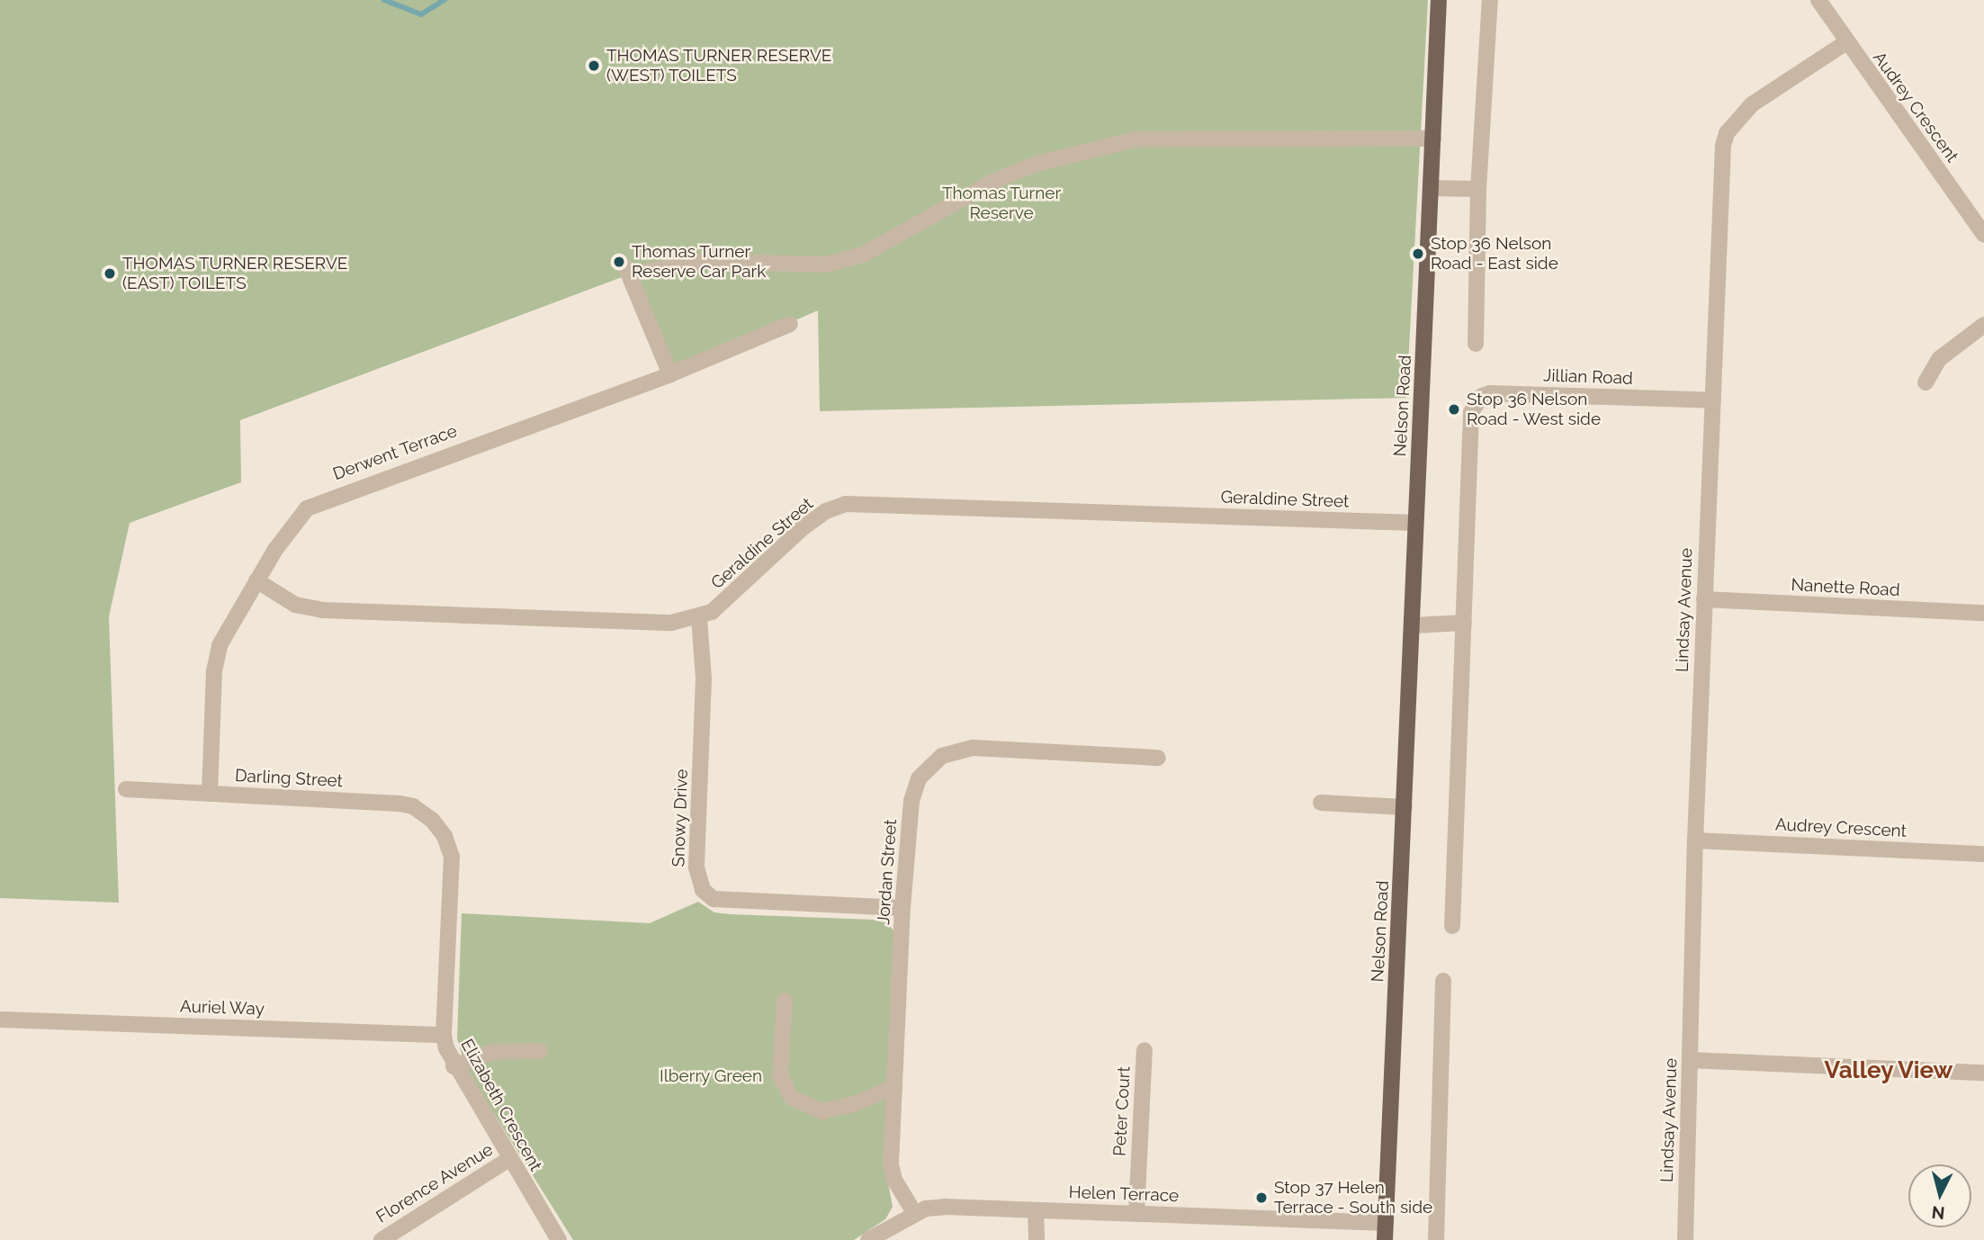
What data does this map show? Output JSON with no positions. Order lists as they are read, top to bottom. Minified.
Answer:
{"streets":{"main road":["Nelson Road"],"street":["Audrey Crescent","Jillian Road","Derwent Terrace","Geraldine Street","Nanette Road","Lindsay Avenue","Darling Street","Snowy Drive","Jordan Street","Auriel Way","Elizabeth Crescent","Peter Court","Florence Avenue","Helen Terrace"]},"crossings":[["Audrey Crescent","Lindsay Avenue"],["Jillian Road","Lindsay Avenue"],["Nelson Road","Geraldine Street"],["Nelson Road","Helen Terrace"],["Derwent Terrace","Geraldine Street"],["Derwent Terrace","Darling Street"],["Geraldine Street","Snowy Drive"],["Nanette Road","Lindsay Avenue"],["Darling Street","Elizabeth Crescent"],["Snowy Drive","Jordan Street"],["Jordan Street","Helen Terrace"],["Auriel Way","Elizabeth Crescent"],["Elizabeth Crescent","Florence Avenue"],["Peter Court","Helen Terrace"]],"districts":["Valley View"],"parks":["Thomas Turner Reserve","Ilberry Green"],"places":["THOMAS TURNER RESERVE (WEST) TOILETS","Stop 36 Nelson Road - East side","Thomas Turner Reserve Car Park","THOMAS TURNER RESERVE (EAST) TOILETS","Stop 36 Nelson Road - West side","Stop 37 Helen Terrace - South side"],"north":"bottom"}
